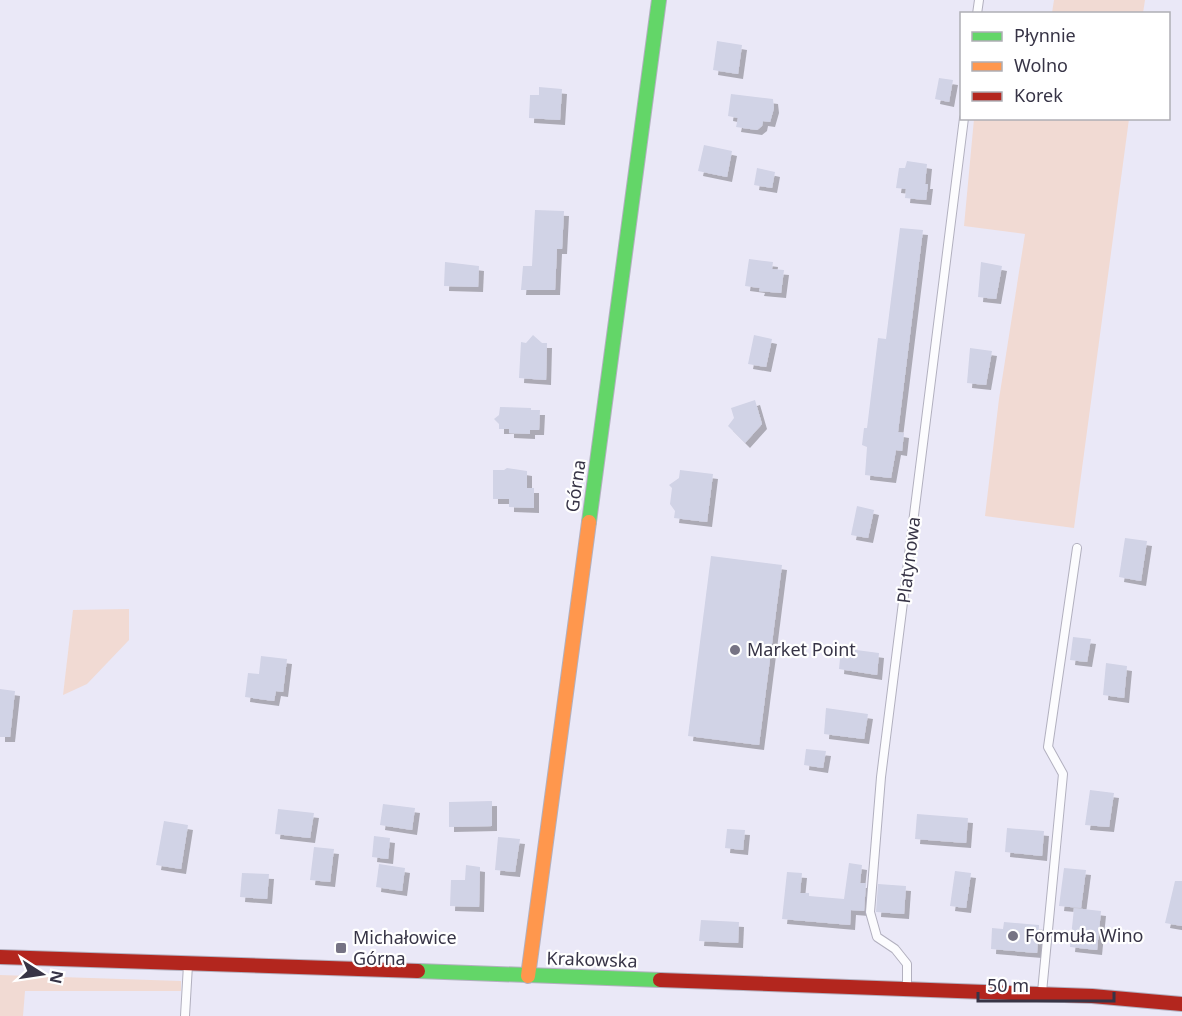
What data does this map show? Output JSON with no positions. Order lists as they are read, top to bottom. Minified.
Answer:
{"streets":{"main road":["Górna","Krakowska"],"lane":["Platynowa"]},"crossings":[["Górna","Krakowska"],["Platynowa","Krakowska"]],"places":{"other":["Market Point","Formuła Wino"],"transit":["Michałowice Górna"]},"legend":["Płynnie","Wolno","Korek"],"scale_bar":"50 m","north":"right"}
